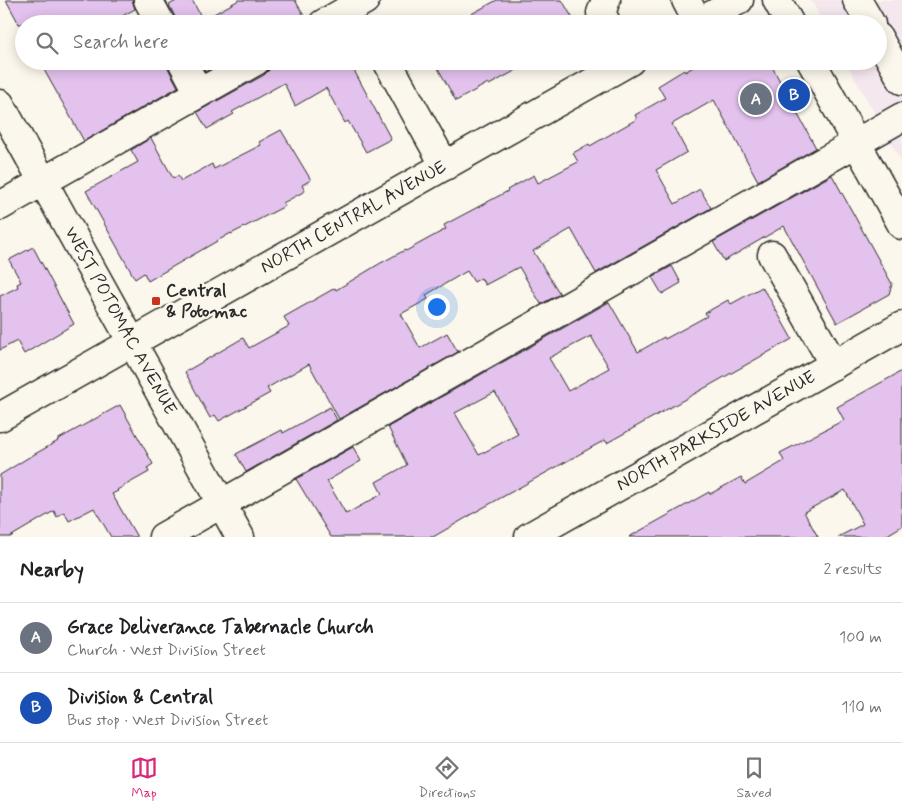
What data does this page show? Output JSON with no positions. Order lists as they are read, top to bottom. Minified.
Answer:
{"streets":{"street":["NORTH CENTRAL AVENUE","WEST POTOMAC AVENUE","NORTH PARKSIDE AVENUE"]},"crossings":[["NORTH CENTRAL AVENUE","WEST POTOMAC AVENUE"]],"places":{"transit":["Central & Potomac"]},"page":{"search":"Search here","pins":["B","A"],"heading":["Nearby","2 results"],"list":[{"mark":"A","name":"Grace Deliverance Tabernacle Church","note":"Church · West Division Street","value":"100 m"},{"mark":"B","name":"Division & Central","note":"Bus stop · West Division Street","value":"110 m"}],"nav":["Map","Directions","Saved"]}}
